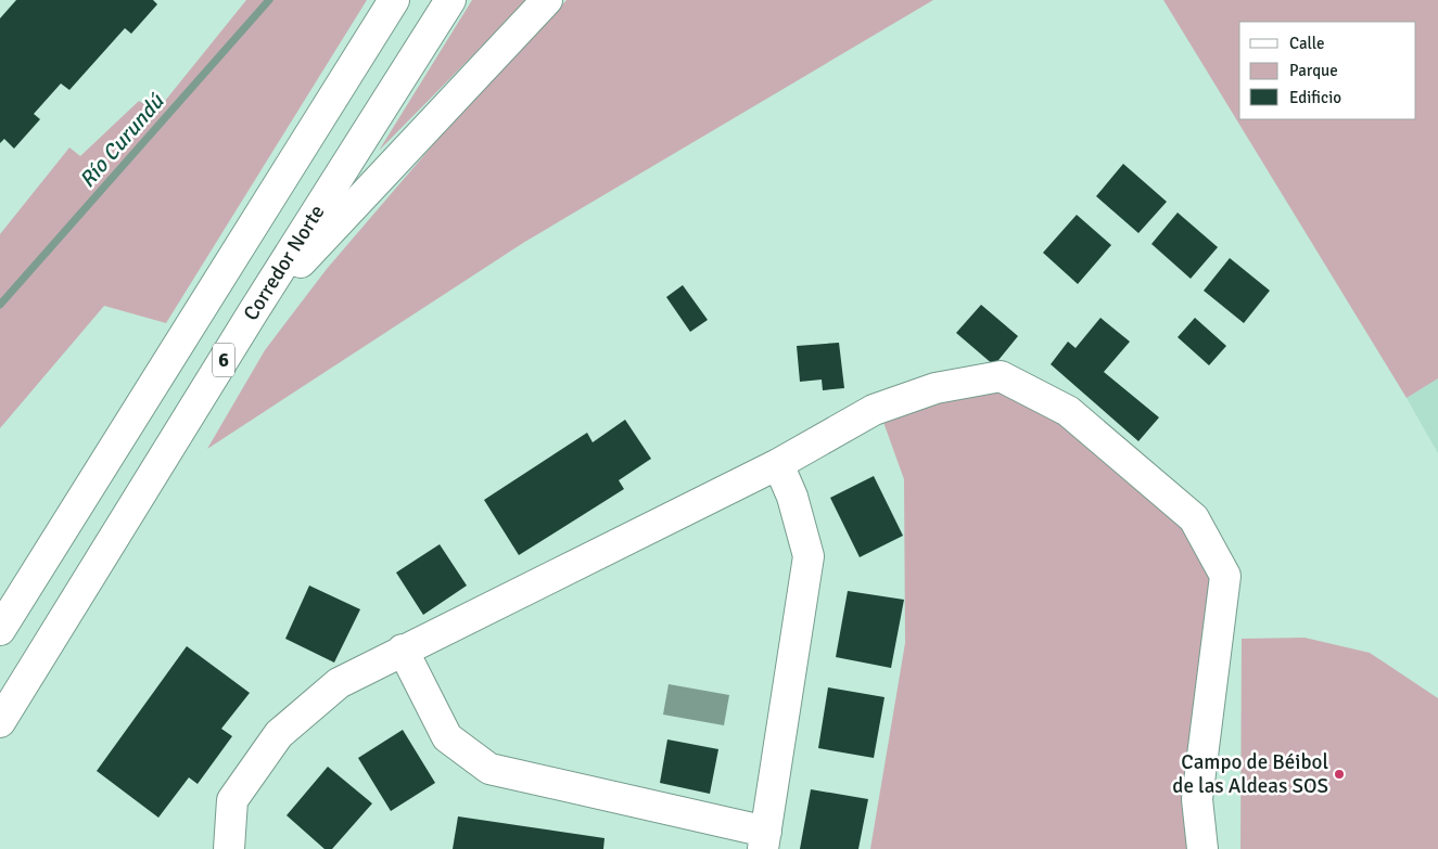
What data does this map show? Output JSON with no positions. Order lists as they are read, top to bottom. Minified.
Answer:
{"streets":{"main road":["Corredor Norte","6"]},"water":["Río Curundú"],"places":["Campo de Béibol de las Aldeas SOS"],"legend":["Calle","Parque","Edificio"]}
